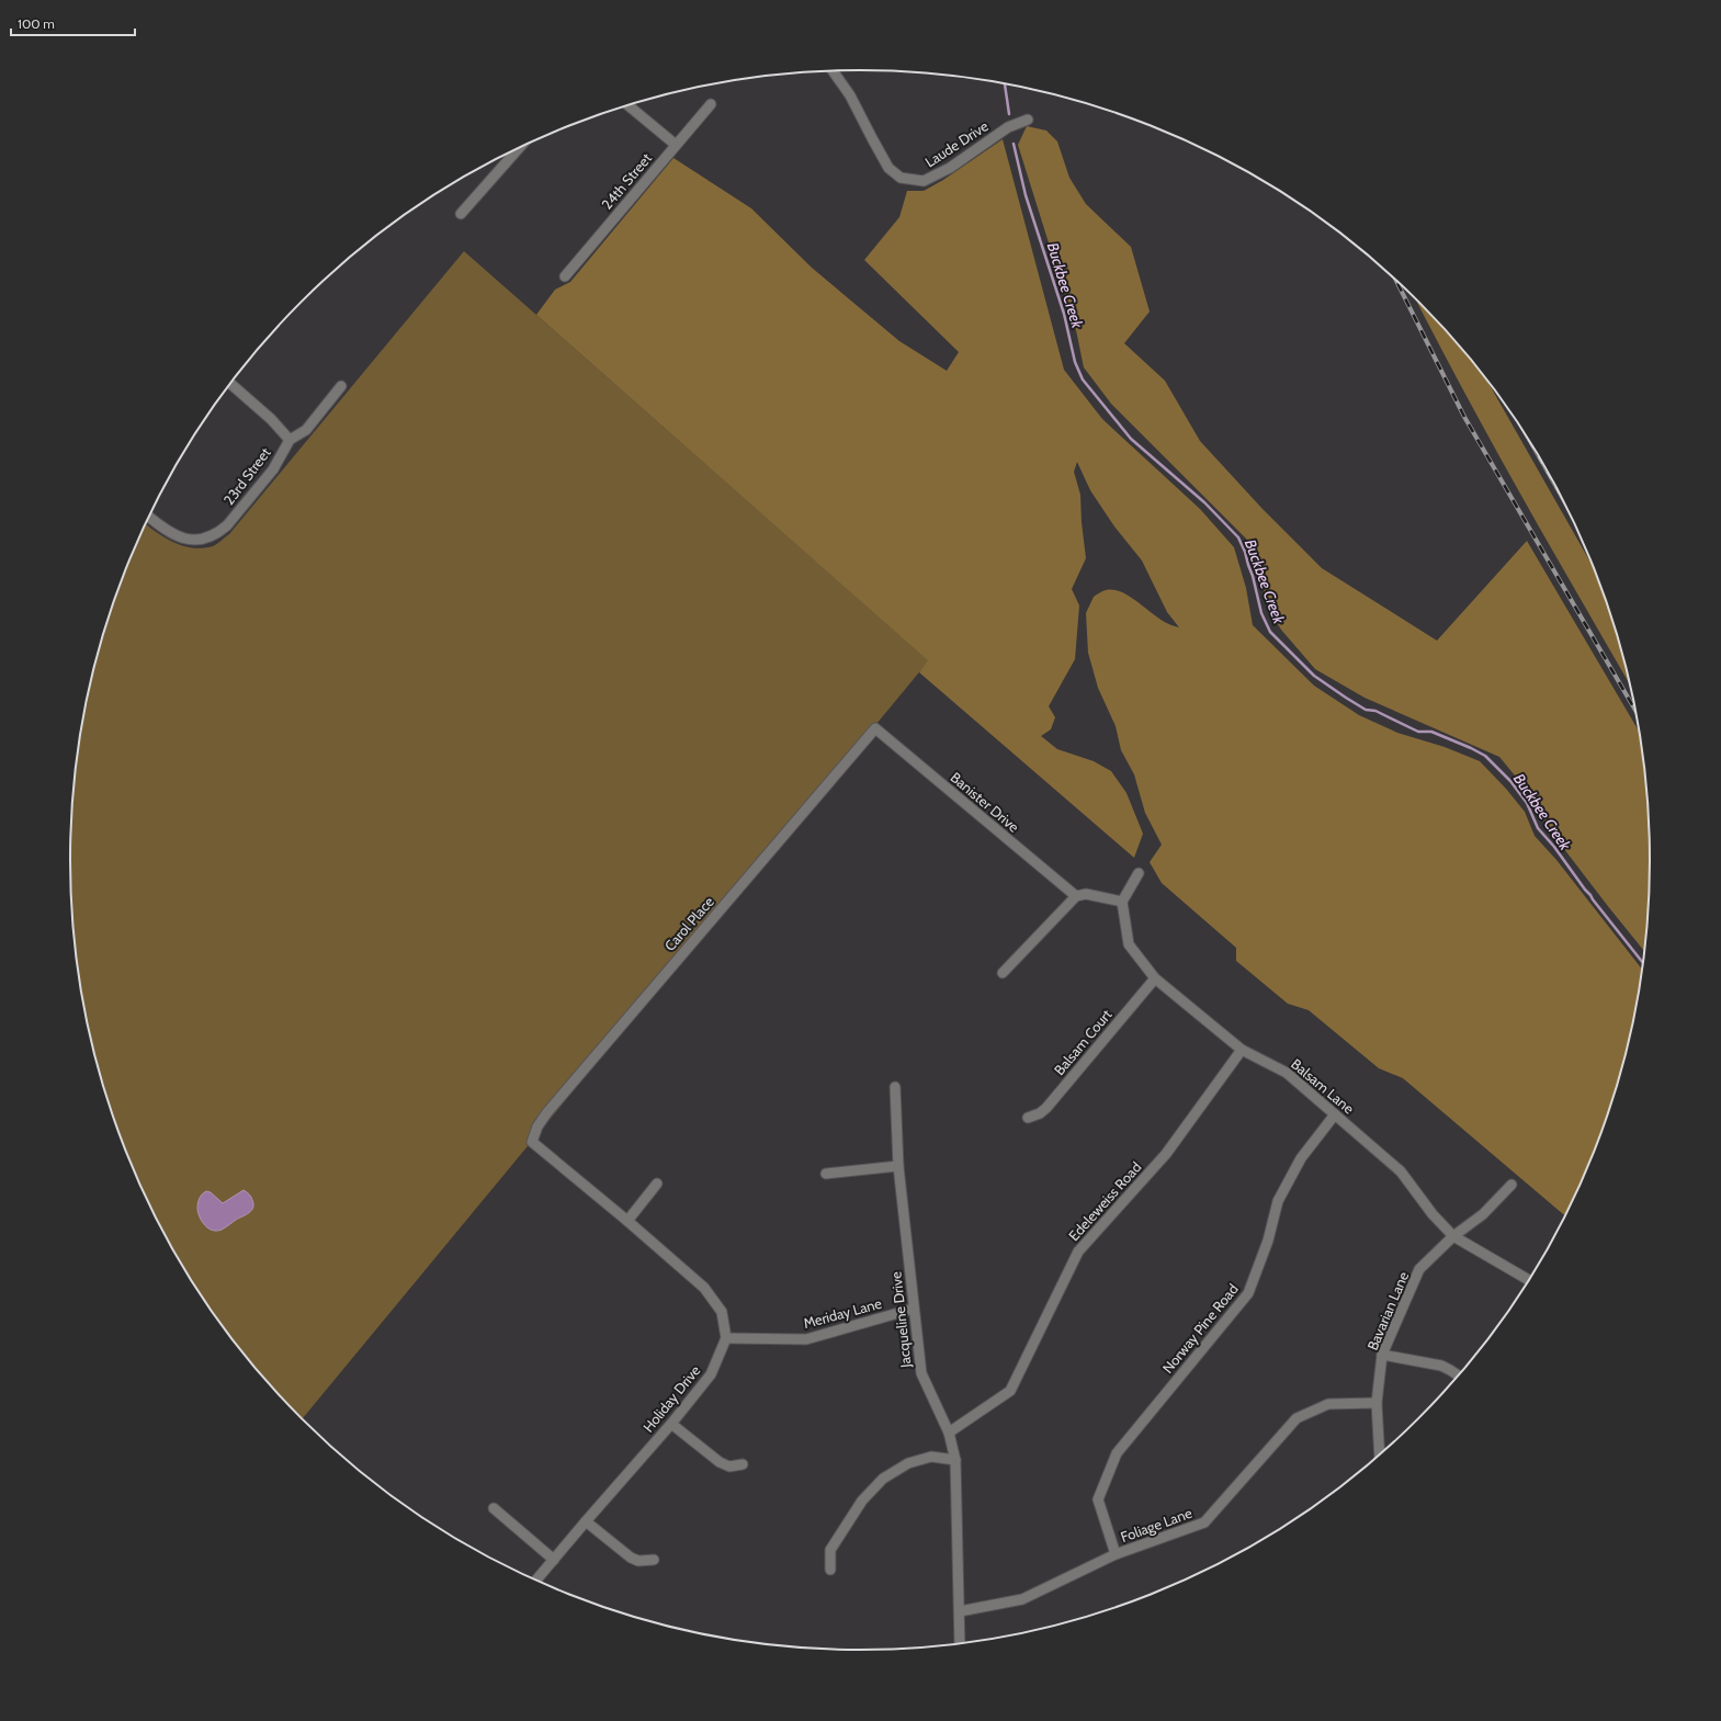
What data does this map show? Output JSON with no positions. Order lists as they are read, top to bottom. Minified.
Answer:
{"streets":{"street":["Laude Drive","24th Street","23rd Street","Banister Drive","Carol Place","Balsam Court","Balsam Lane","Edeleweiss Road","Bavarian Lane","Meriday Lane","Jacqueline Drive","Norway Pine Road","Holiday Drive","Foliage Lane"]},"crossings":[["Banister Drive","Carol Place"],["Balsam Court","Balsam Lane"],["Balsam Lane","Edeleweiss Road"],["Balsam Lane","Bavarian Lane"],["Balsam Lane","Norway Pine Road"],["Edeleweiss Road","Jacqueline Drive"],["Bavarian Lane","Foliage Lane"],["Meriday Lane","Jacqueline Drive"],["Meriday Lane","Holiday Drive"],["Jacqueline Drive","Foliage Lane"],["Norway Pine Road","Foliage Lane"]],"water":["Buckbee Creek"],"scale_bar":"100 m"}
